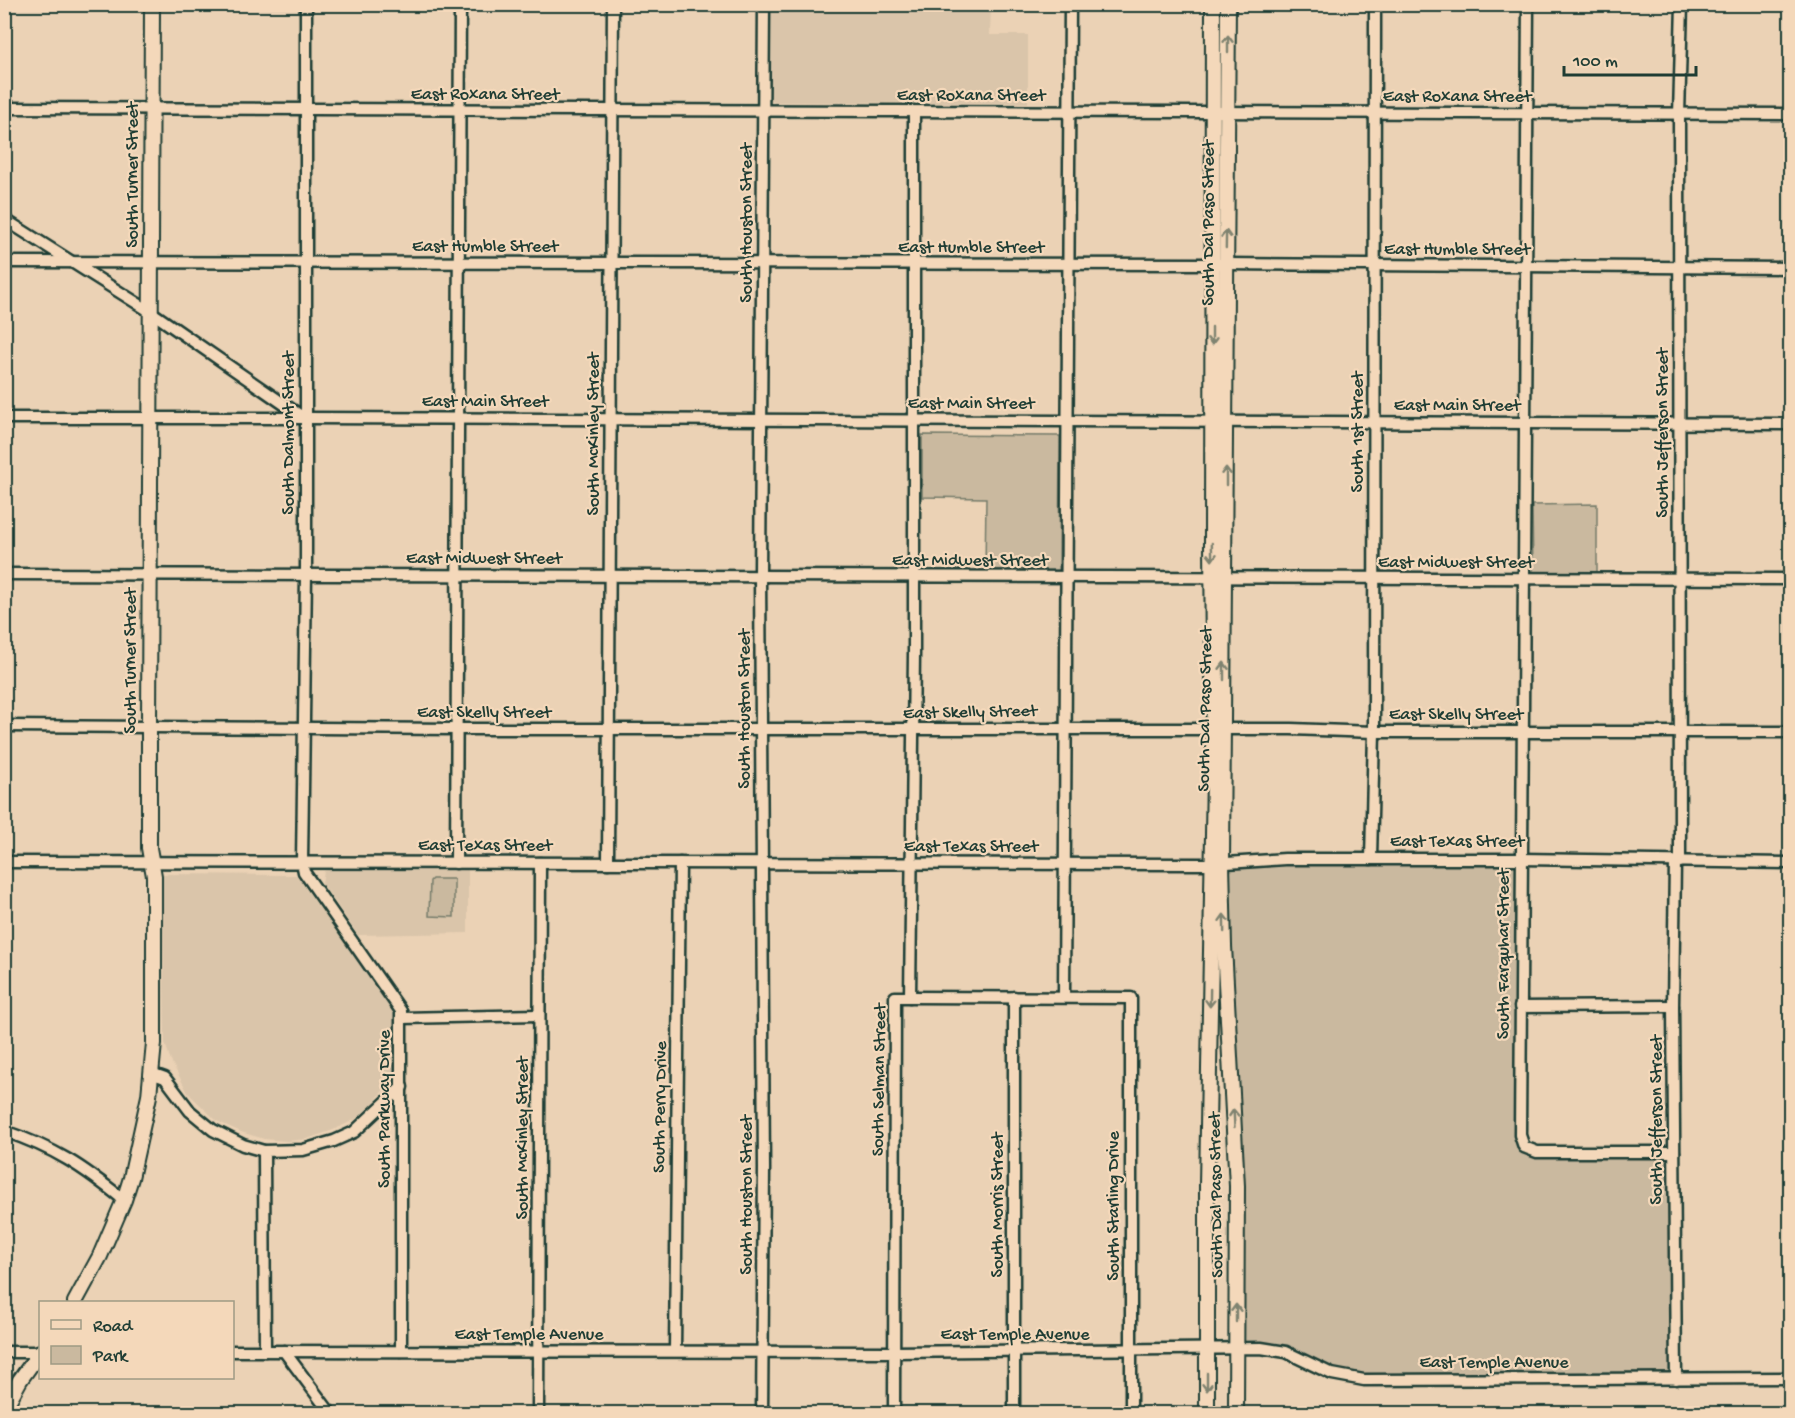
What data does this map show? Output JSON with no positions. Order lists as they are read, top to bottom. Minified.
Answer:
{"streets":{"main road":["South Turner Street","South Dal Paso Street"],"street":["East Roxana Street","South Houston Street","East Humble Street","East Main Street","South 1st Street","South Dalmont Street","South Jefferson Street","South McKinley Street","East Midwest Street","East Skelly Street","East Texas Street","South Farquhar Street","South Selman Street","South Perry Drive","South Parkway Drive","South Morris Street","South Starling Drive","East Temple Avenue"]},"crossings":[["East Roxana Street","South Turner Street"],["East Roxana Street","South Houston Street"],["East Roxana Street","South Dal Paso Street"],["East Roxana Street","South 1st Street"],["East Roxana Street","South Dalmont Street"],["East Roxana Street","South Jefferson Street"],["East Roxana Street","South McKinley Street"],["East Roxana Street","South Farquhar Street"],["East Roxana Street","South Selman Street"],["South Turner Street","East Humble Street"],["South Turner Street","East Main Street"],["South Turner Street","East Midwest Street"],["South Turner Street","East Skelly Street"],["South Turner Street","East Texas Street"],["South Houston Street","East Humble Street"],["South Houston Street","East Main Street"],["South Houston Street","East Midwest Street"],["South Houston Street","East Skelly Street"],["South Houston Street","East Texas Street"],["South Houston Street","East Temple Avenue"],["South Dal Paso Street","East Humble Street"],["South Dal Paso Street","East Main Street"],["South Dal Paso Street","East Midwest Street"],["South Dal Paso Street","East Skelly Street"],["South Dal Paso Street","East Texas Street"],["South Dal Paso Street","East Temple Avenue"],["East Humble Street","South 1st Street"],["East Humble Street","South Dalmont Street"],["East Humble Street","South Jefferson Street"],["East Humble Street","South McKinley Street"],["East Humble Street","South Farquhar Street"],["East Humble Street","South Selman Street"],["East Main Street","South 1st Street"],["East Main Street","South Dalmont Street"],["East Main Street","South Jefferson Street"],["East Main Street","South McKinley Street"],["East Main Street","South Farquhar Street"],["East Main Street","South Selman Street"],["South 1st Street","East Midwest Street"],["South 1st Street","East Skelly Street"],["South 1st Street","East Texas Street"],["South Dalmont Street","East Midwest Street"],["South Dalmont Street","East Skelly Street"],["South Dalmont Street","East Texas Street"],["South Dalmont Street","South Parkway Drive"],["South Jefferson Street","East Midwest Street"],["South Jefferson Street","East Skelly Street"],["South Jefferson Street","East Texas Street"],["South Jefferson Street","South Farquhar Street"],["South Jefferson Street","East Temple Avenue"],["South McKinley Street","East Midwest Street"],["South McKinley Street","East Skelly Street"],["South McKinley Street","East Texas Street"],["South McKinley Street","East Temple Avenue"],["East Midwest Street","South Farquhar Street"],["East Midwest Street","South Selman Street"],["East Skelly Street","South Farquhar Street"],["East Skelly Street","South Selman Street"],["East Texas Street","South Farquhar Street"],["East Texas Street","South Selman Street"],["East Texas Street","South Perry Drive"],["East Texas Street","South Parkway Drive"],["South Selman Street","East Temple Avenue"],["South Perry Drive","East Temple Avenue"],["South Parkway Drive","East Temple Avenue"],["South Morris Street","East Temple Avenue"],["South Starling Drive","East Temple Avenue"]],"legend":["Road","Park"],"scale_bar":"100 m"}
